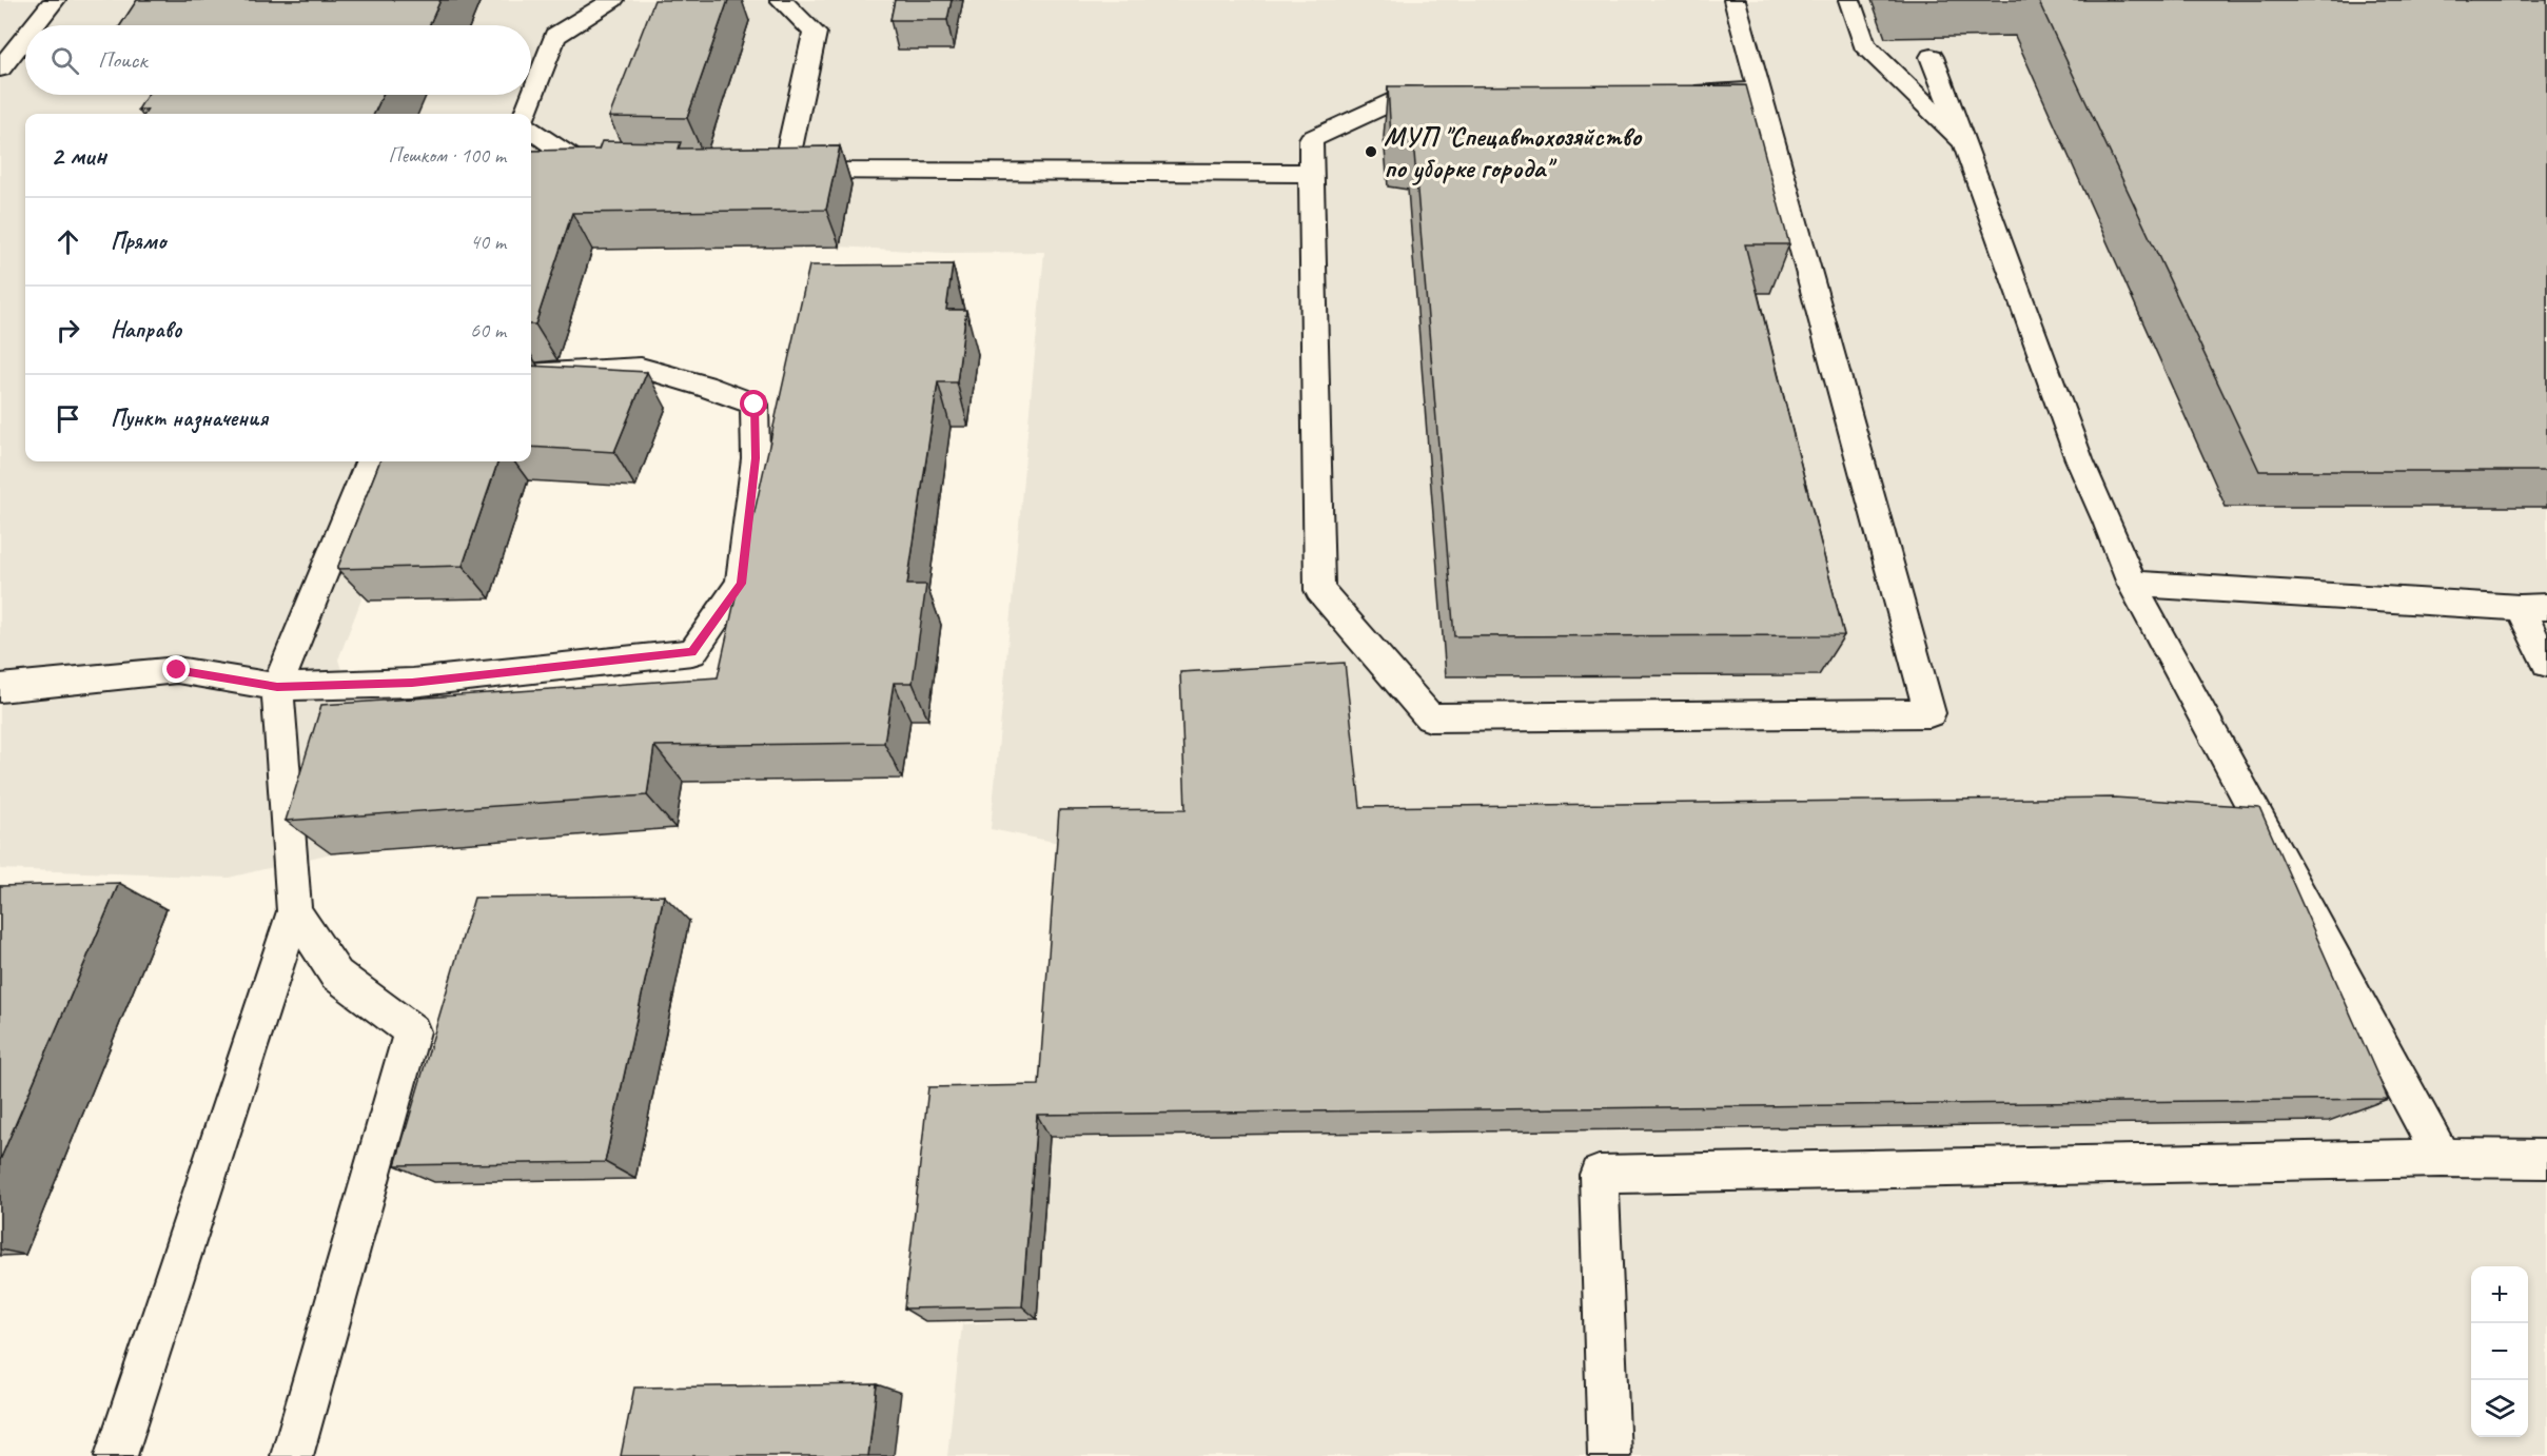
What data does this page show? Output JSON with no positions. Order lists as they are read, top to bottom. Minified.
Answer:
{"places":["МУП \"Спецавтохозяйство по уборке города\""],"page":{"search":"Поиск","heading":["2 мин","Пешком · 100 m"],"list":[["Прямо","40 m"],["Направо","60 m"],"Пункт назначения"],"map_buttons":["+","−"]}}
